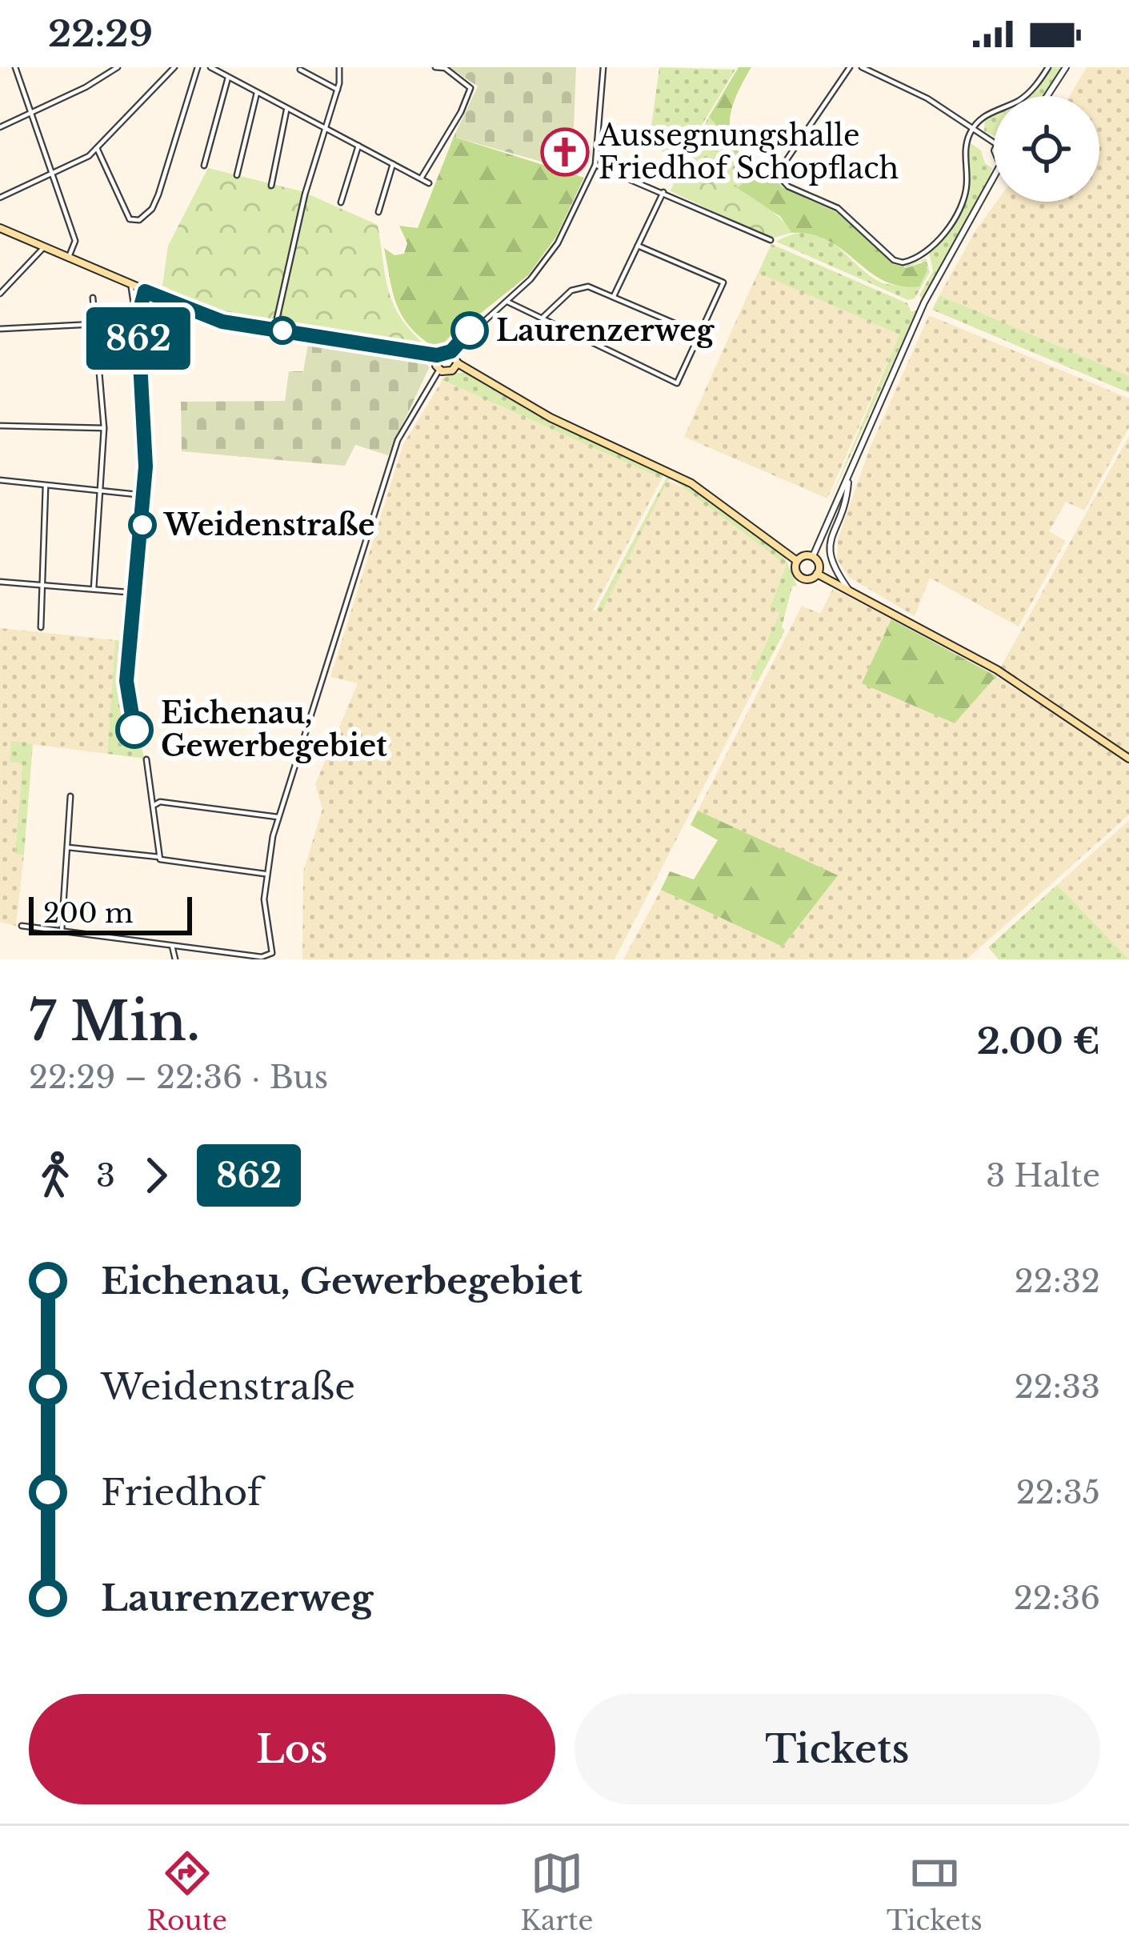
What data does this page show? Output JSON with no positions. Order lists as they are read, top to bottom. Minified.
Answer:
{"places":{"church":["Aussegnungshalle Friedhof Schopflach"],"other":["Laurenzerweg","Weidenstraße","Eichenau, Gewerbegebiet"]},"lines":["bus line 862"],"scale_bar":"200 m","page":{"status":"22:29","on_map":"862","scale":"200 m","heading":["7 Min.","22:29 – 22:36 · Bus","2.00 €"],"legs":["3","862","3 Halte"],"list":[{"name":"Eichenau, Gewerbegebiet","value":"22:32"},{"name":"Weidenstraße","value":"22:33"},{"name":"Friedhof","value":"22:35"},{"name":"Laurenzerweg","value":"22:36"}],"buttons":["Los","Tickets"],"tabs":["Route","Karte","Tickets"]}}
